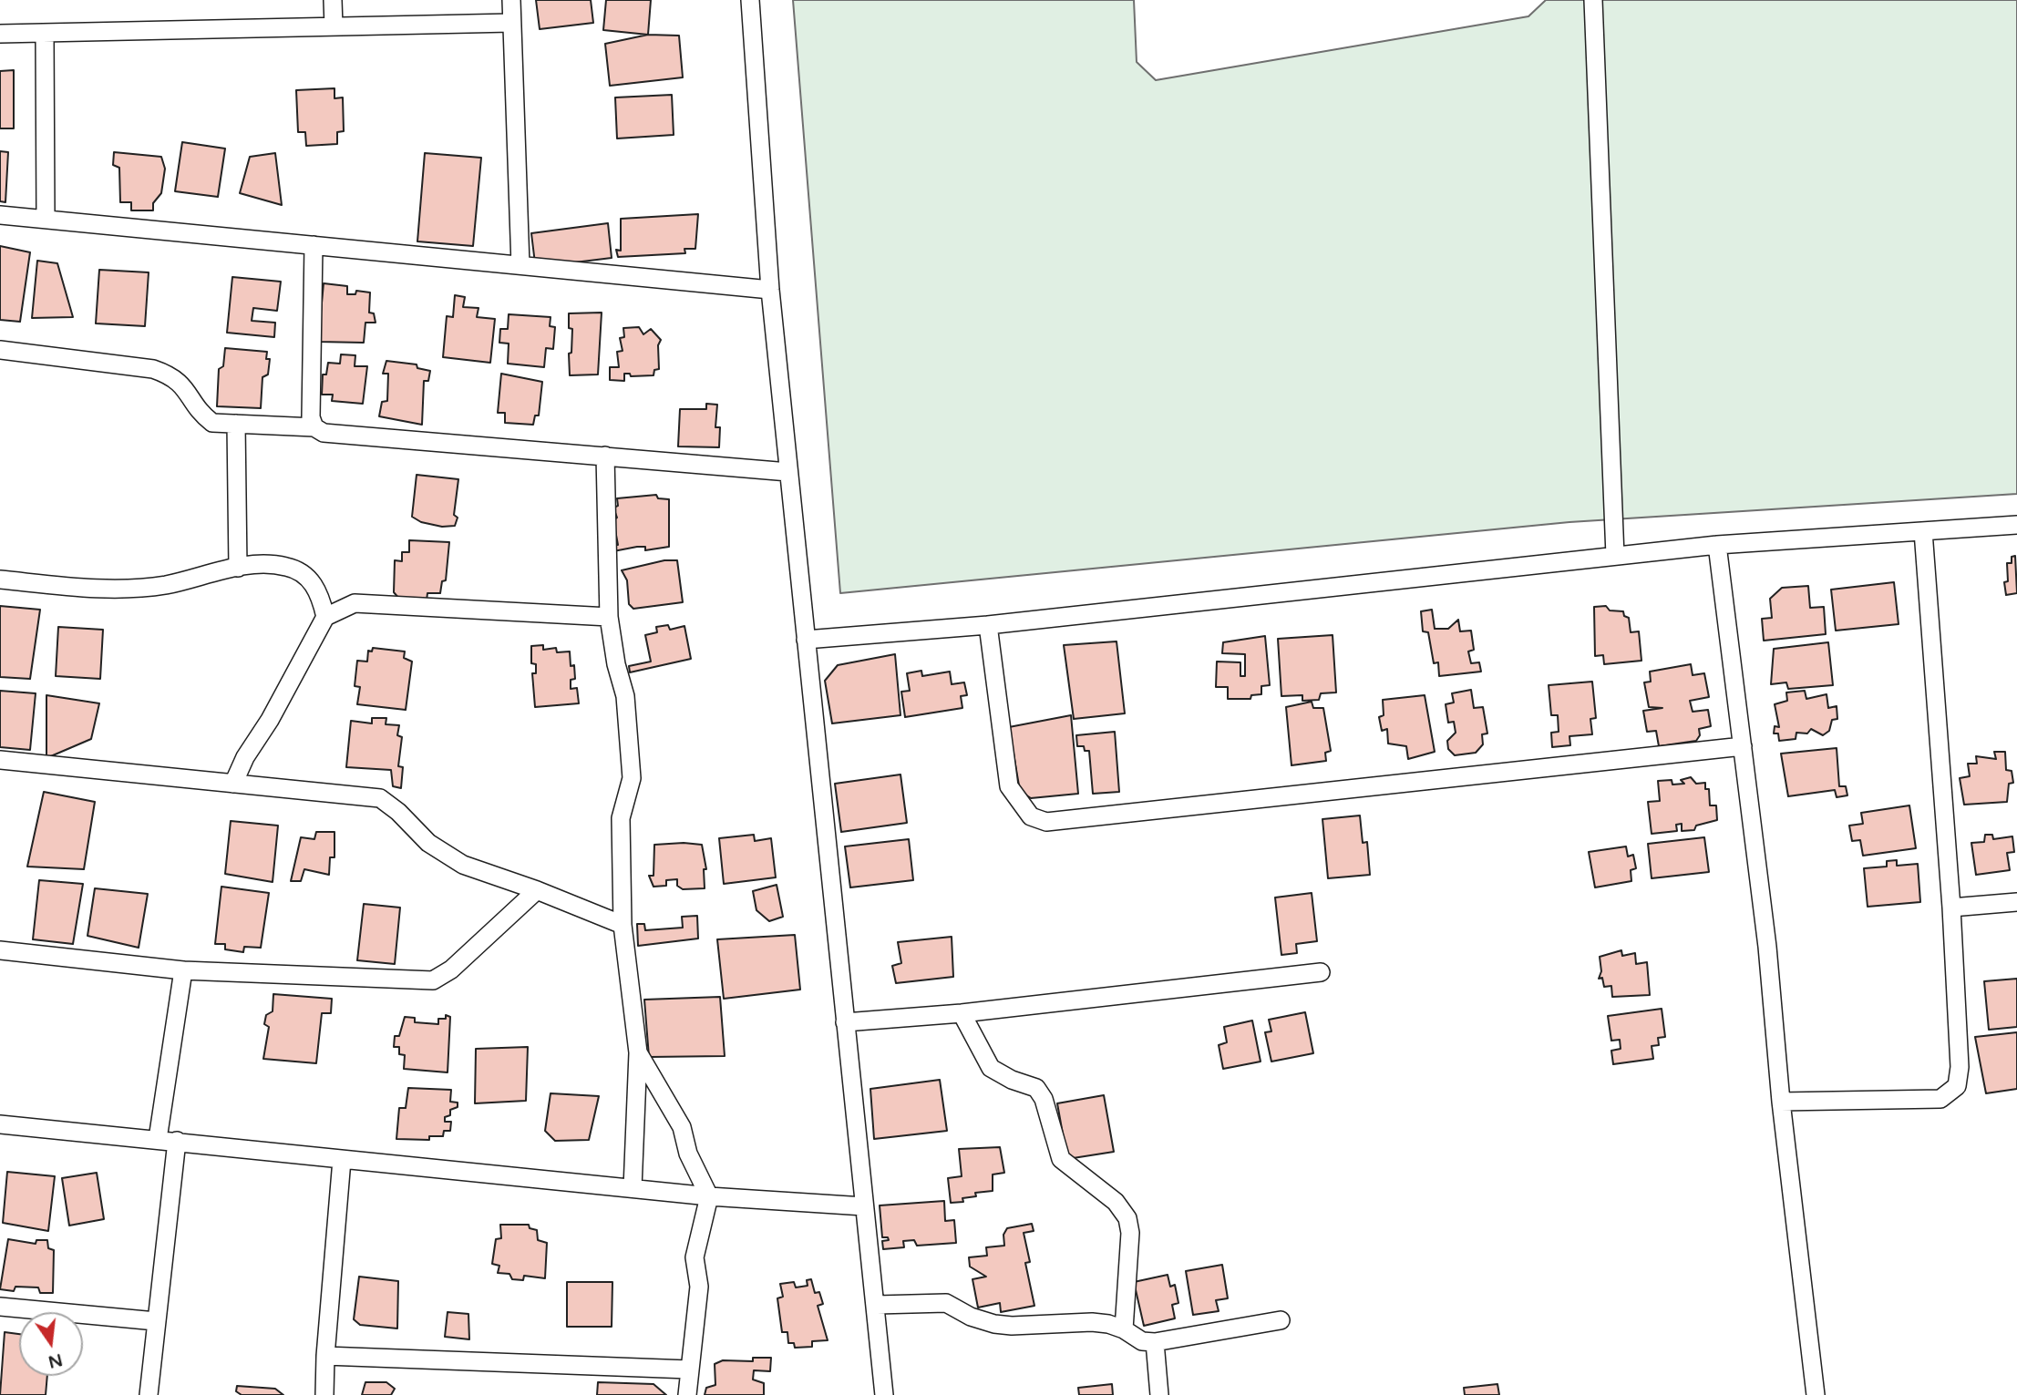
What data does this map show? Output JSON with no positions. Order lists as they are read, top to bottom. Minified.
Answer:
{"north":"bottom"}
